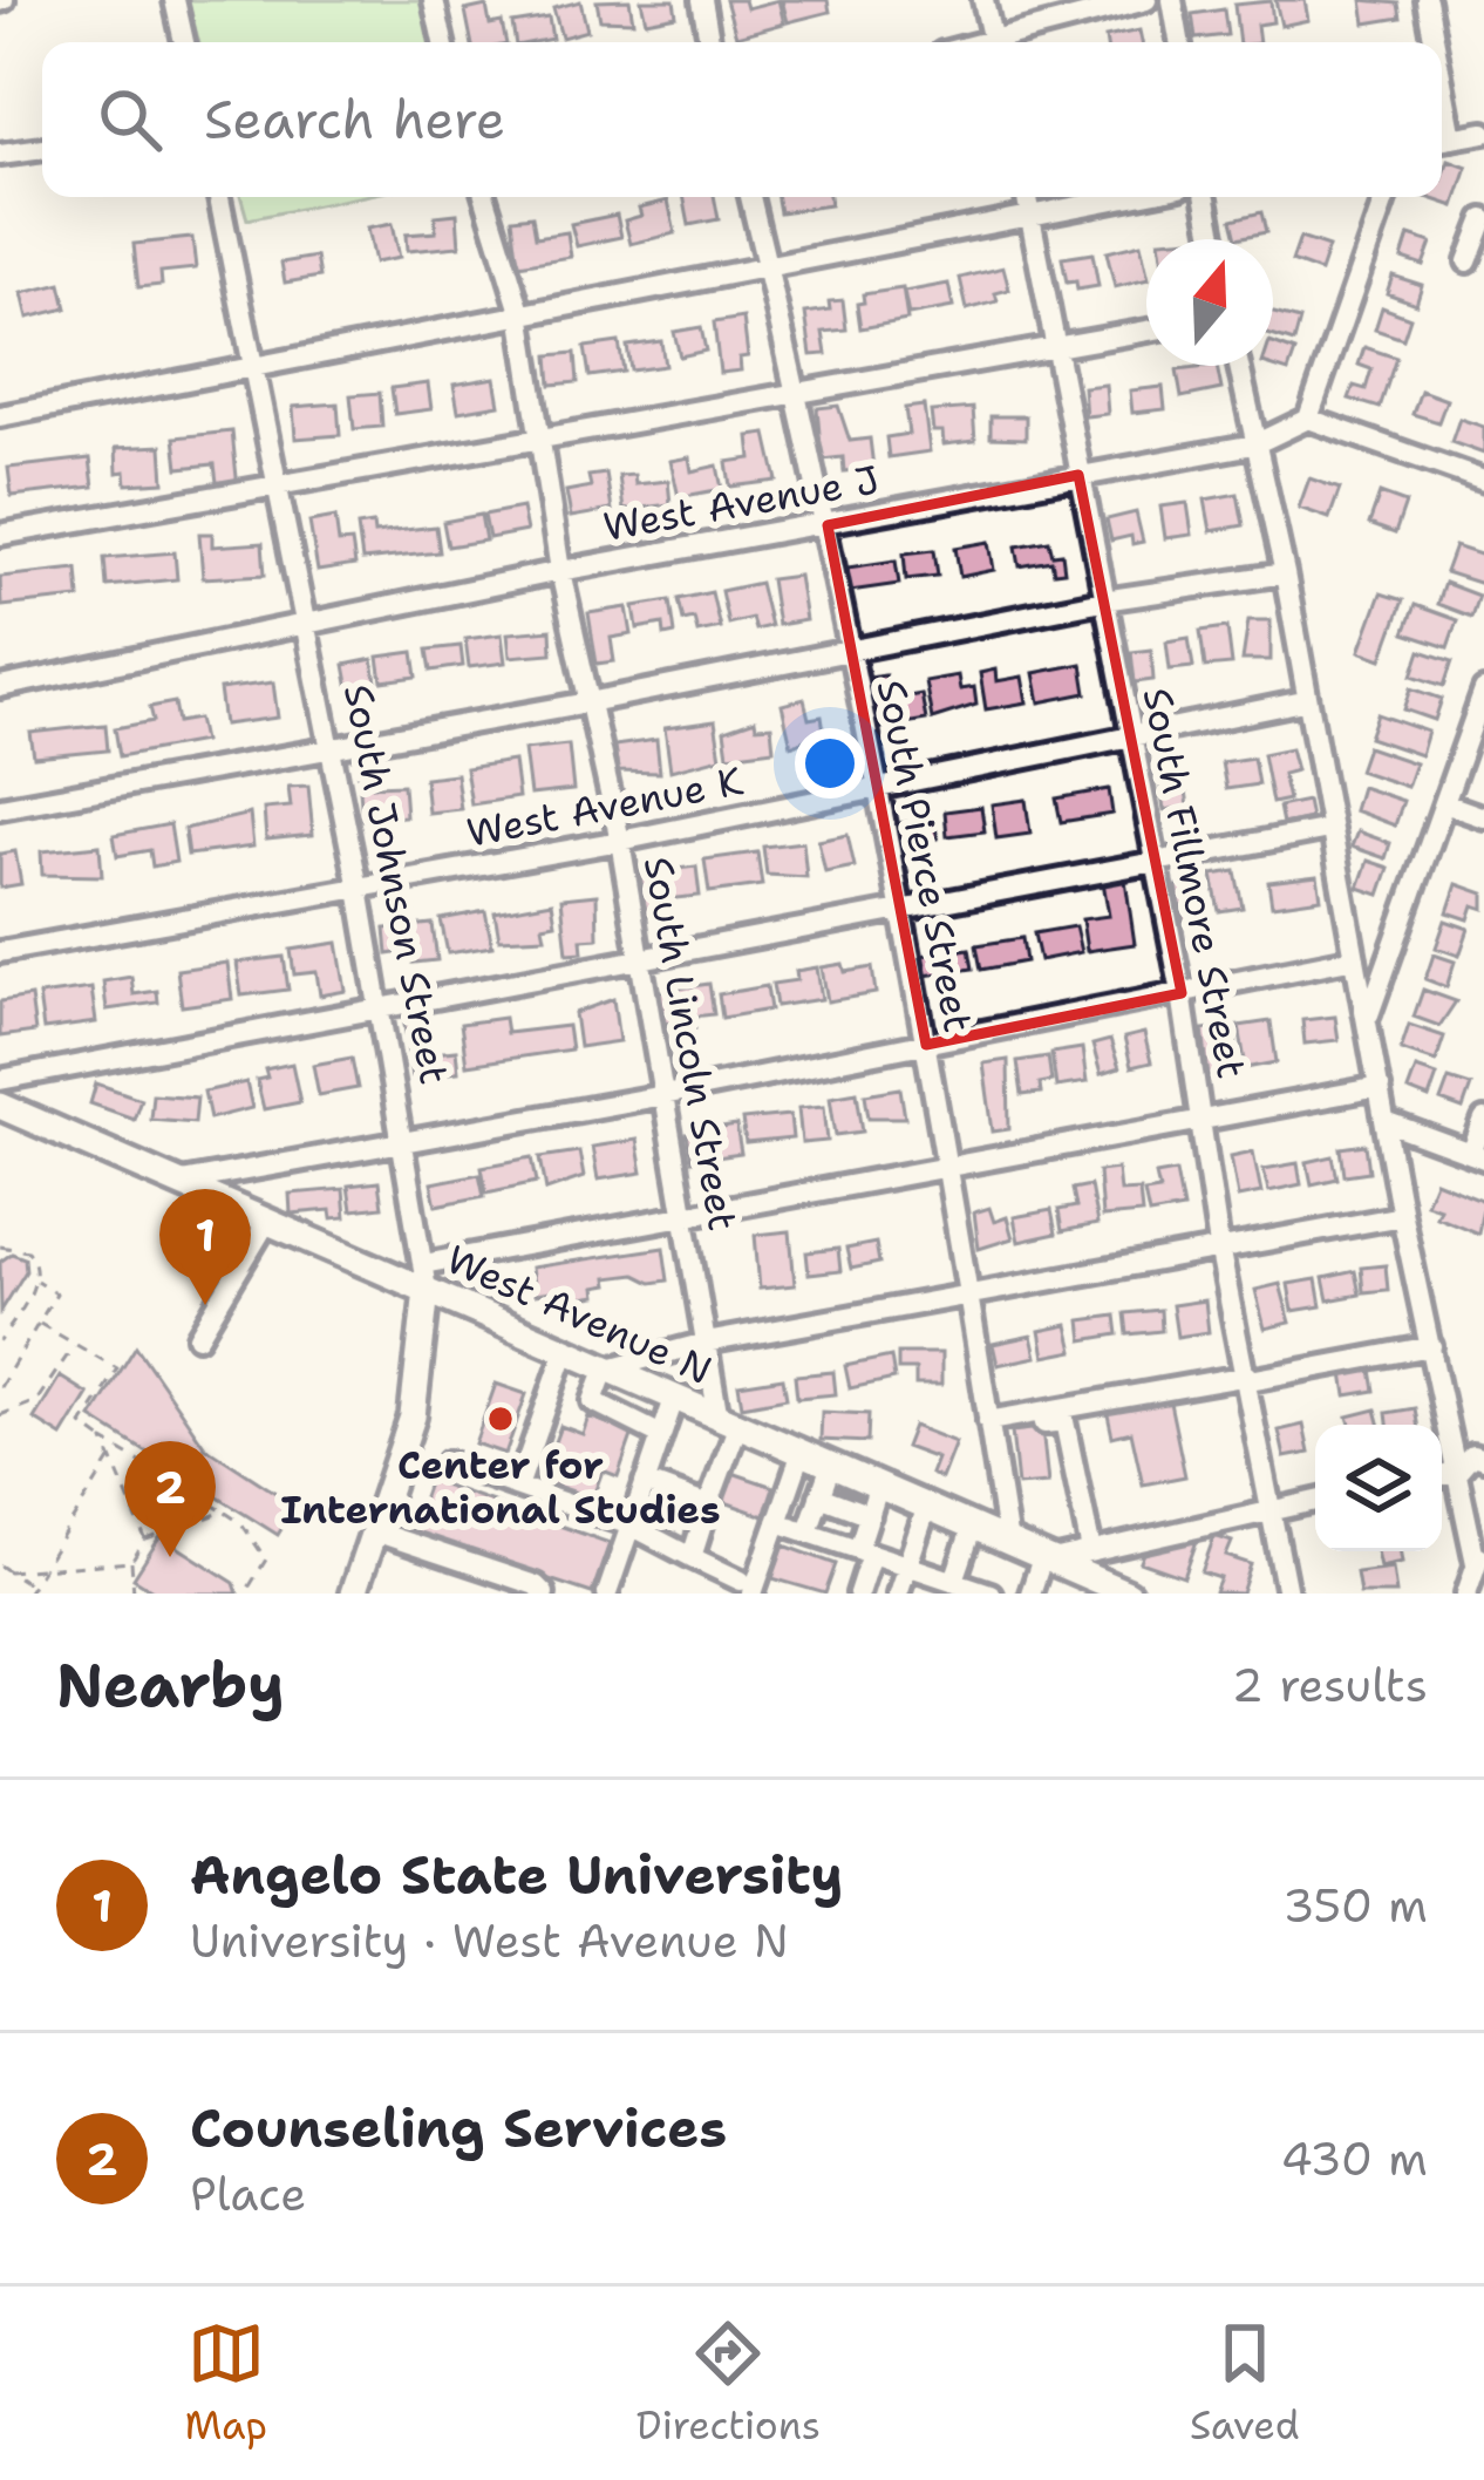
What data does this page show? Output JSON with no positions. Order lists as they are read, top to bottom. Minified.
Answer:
{"streets":{"main road":["South Johnson Street","West Avenue N"],"street":["West Avenue J","West Avenue K","South Pierce Street","South Fillmore Street","South Lincoln Street"]},"crossings":[["West Avenue J","South Pierce Street"],["West Avenue J","South Fillmore Street"],["West Avenue J","South Johnson Street"],["West Avenue J","South Lincoln Street"],["West Avenue K","South Pierce Street"],["West Avenue K","South Fillmore Street"],["West Avenue K","South Johnson Street"],["West Avenue K","South Lincoln Street"],["South Pierce Street","West Avenue N"],["South Johnson Street","West Avenue N"],["South Lincoln Street","West Avenue N"]],"places":["Center for International Studies"],"north":"top","page":{"search":"Search here","pins":["1","2"],"heading":["Nearby","2 results"],"list":[{"mark":"1","name":"Angelo State University","note":"University · West Avenue N","value":"350 m"},{"mark":"2","name":"Counseling Services","note":"Place","value":"430 m"}],"nav":["Map","Directions","Saved"]}}
